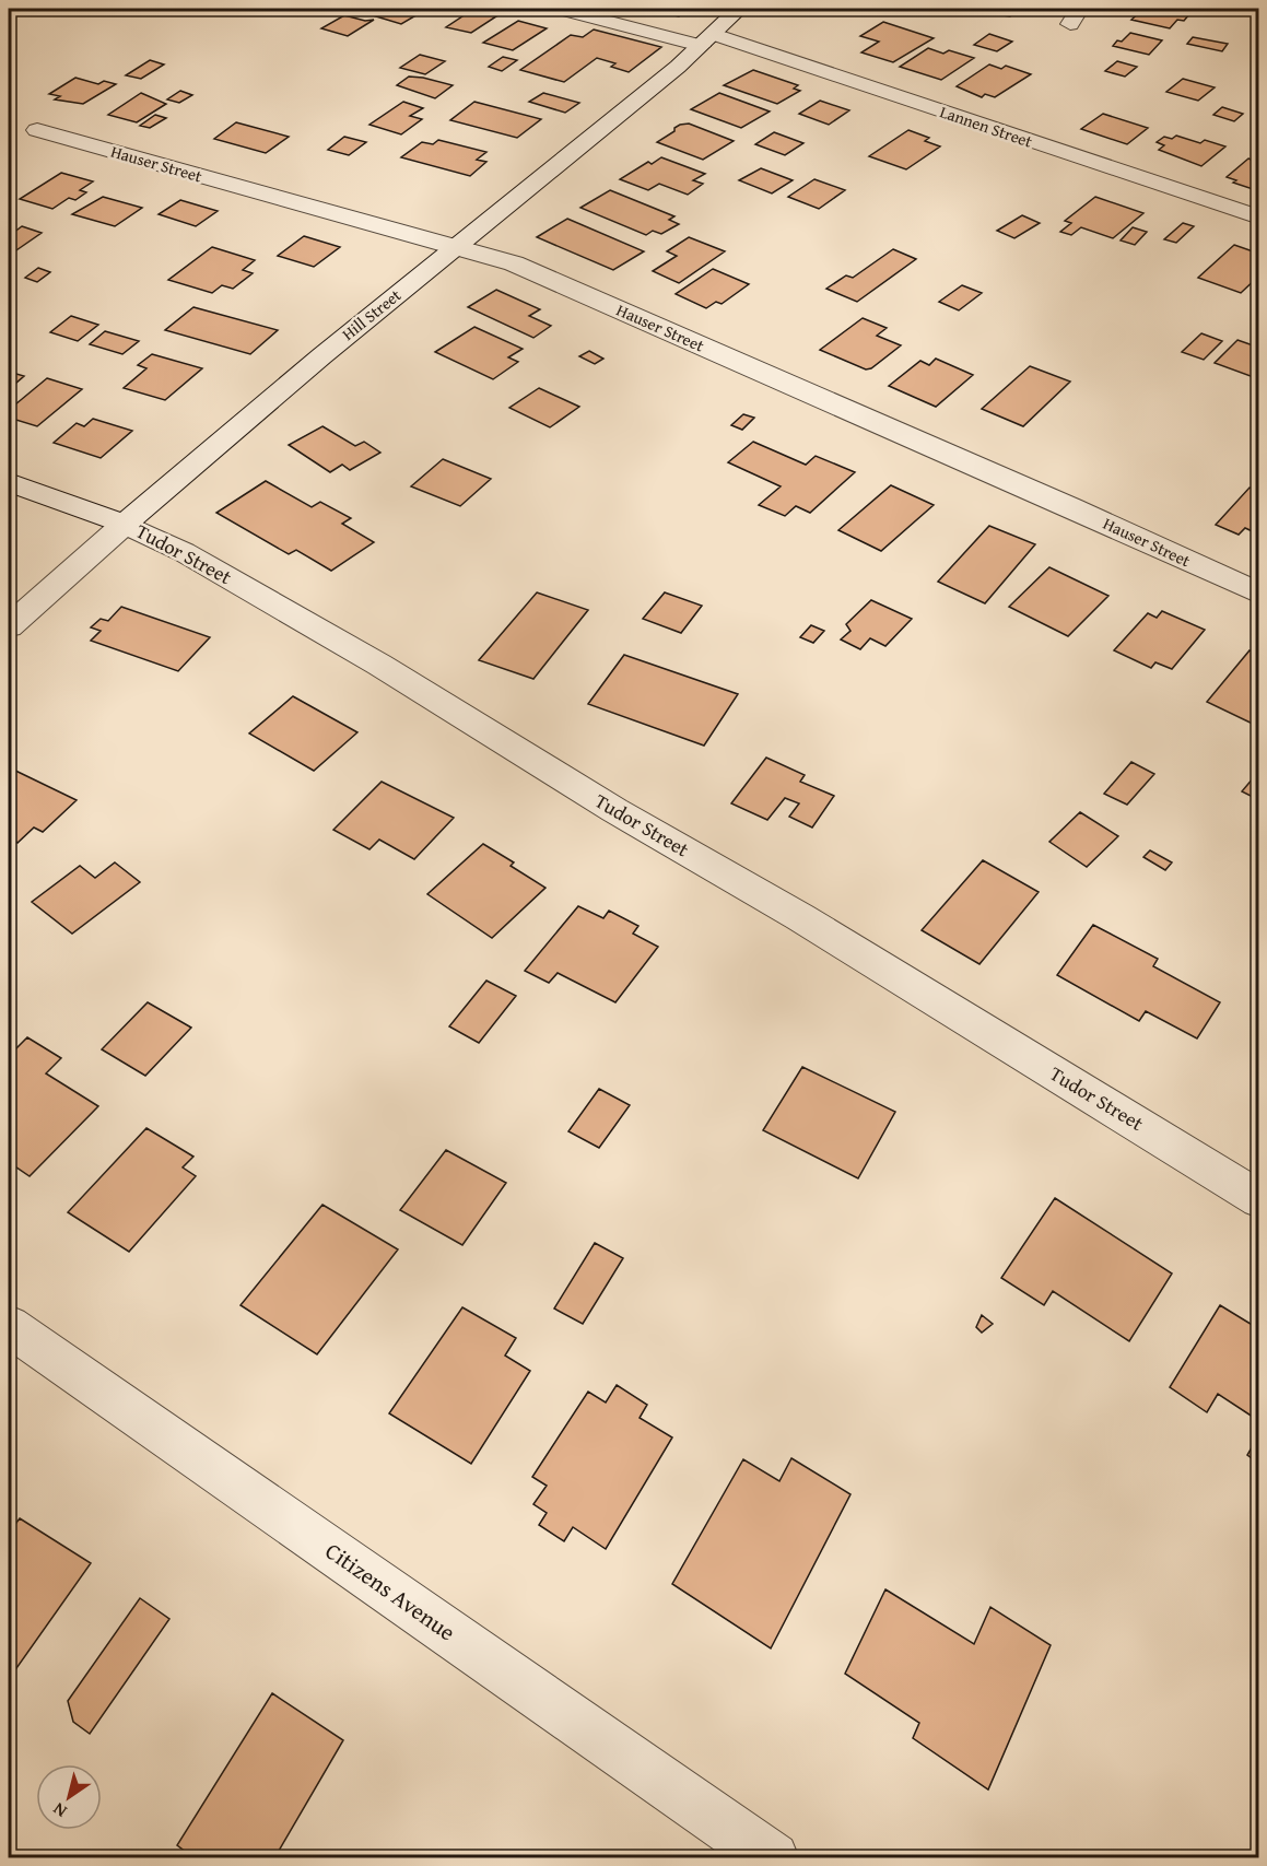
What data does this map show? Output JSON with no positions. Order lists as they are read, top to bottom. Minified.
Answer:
{"streets":{"street":["Lannen Street","Hauser Street","Hill Street","Tudor Street","Citizens Avenue"]},"crossings":[["Lannen Street","Hill Street"],["Hauser Street","Hill Street"],["Hill Street","Tudor Street"]],"north":"bottom left"}
